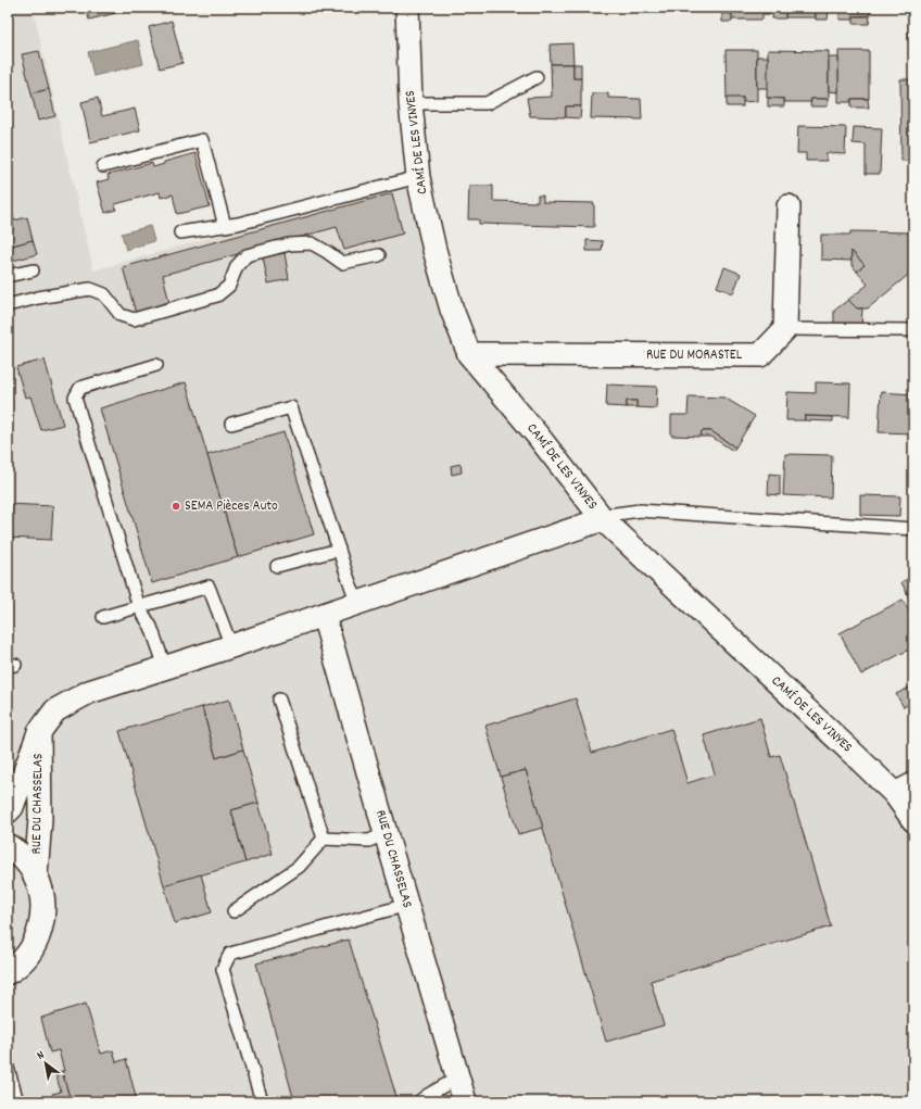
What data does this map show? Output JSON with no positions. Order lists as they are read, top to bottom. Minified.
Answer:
{"streets":{"street":["CAMÍ DE LES VINYES","RUE DU MORASTEL","RUE DU CHASSELAS"]},"crossings":[["CAMÍ DE LES VINYES","RUE DU MORASTEL"],["CAMÍ DE LES VINYES","RUE DU CHASSELAS"]],"places":["SEMA Pièces Auto"],"north":"top left"}
